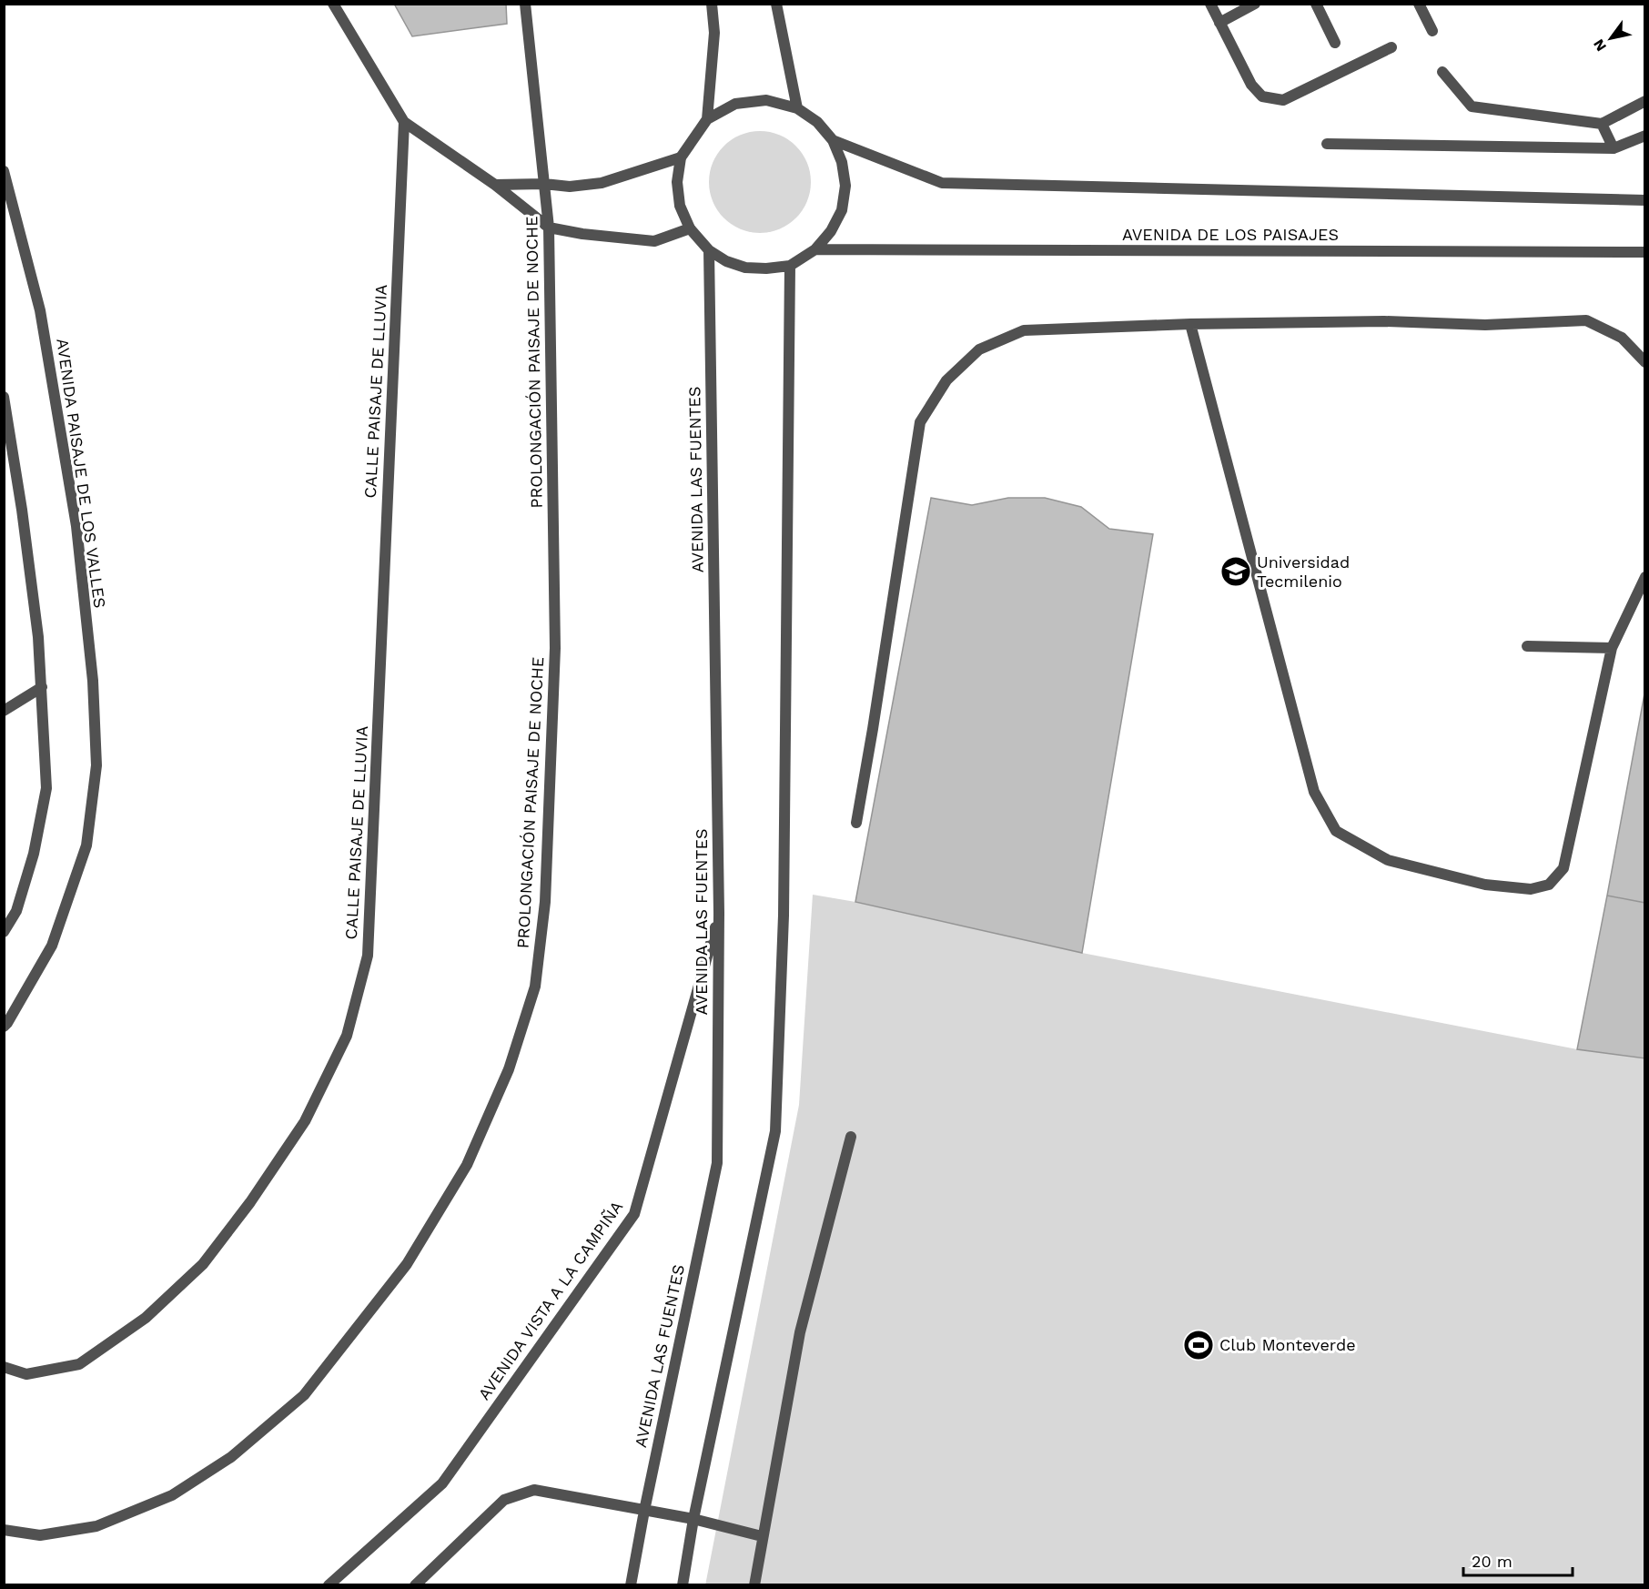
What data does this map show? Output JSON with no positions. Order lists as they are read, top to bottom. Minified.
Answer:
{"streets":{"street":["AVENIDA DE LOS PAISAJES","PROLONGACIÓN PAISAJE DE NOCHE","CALLE PAISAJE DE LLUVIA","AVENIDA PAISAJE DE LOS VALLES","AVENIDA LAS FUENTES","AVENIDA VISTA A LA CAMPIÑA"]},"crossings":[["AVENIDA DE LOS PAISAJES","AVENIDA LAS FUENTES"],["AVENIDA LAS FUENTES","AVENIDA VISTA A LA CAMPIÑA"]],"places":{"school or university":["Universidad Tecmilenio"],"sports":["Club Monteverde"]},"scale_bar":"20 m","north":"bottom left"}
